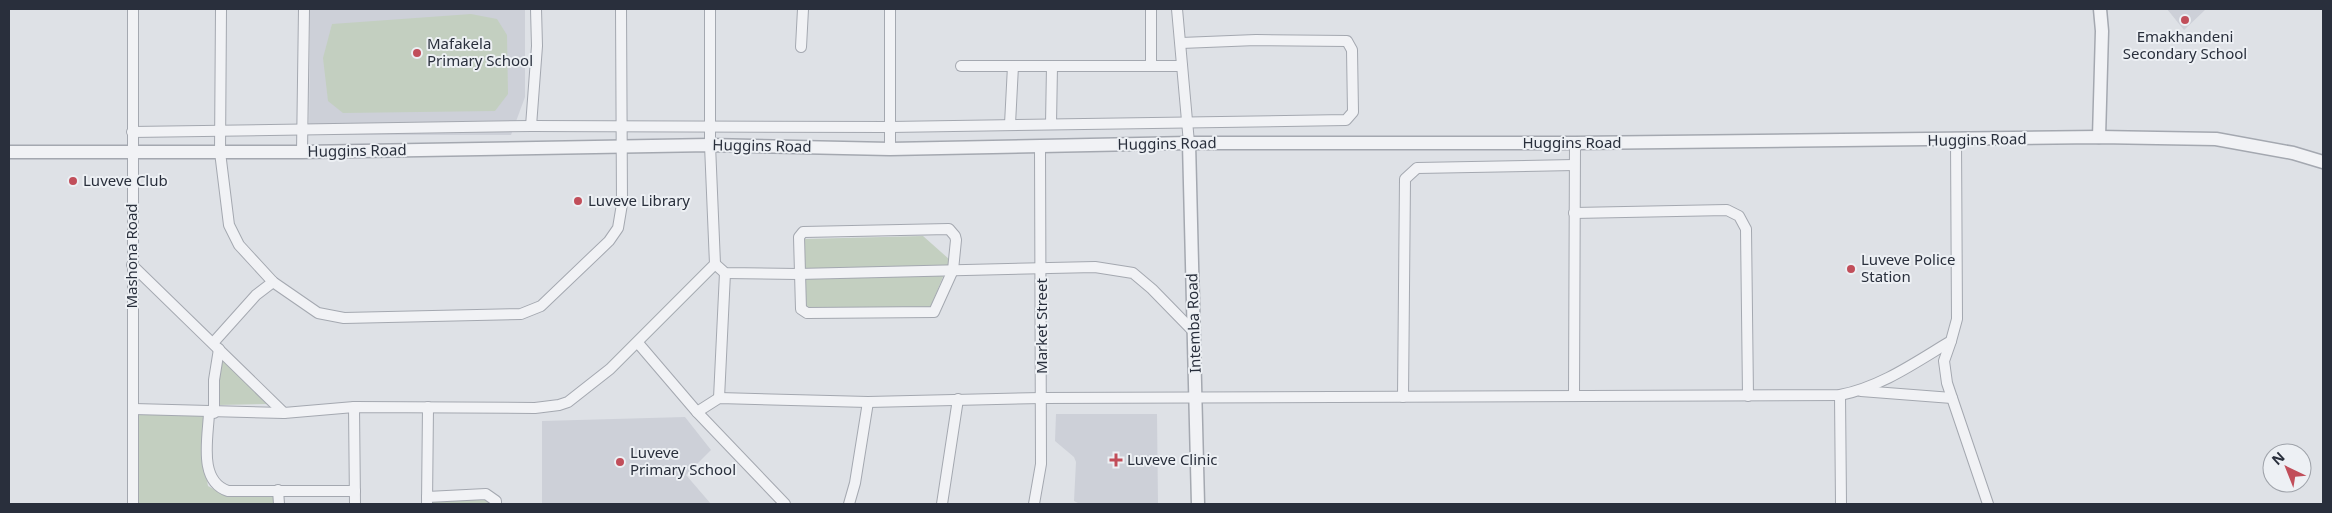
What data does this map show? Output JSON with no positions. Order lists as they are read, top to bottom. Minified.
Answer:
{"streets":{"street":["Huggins Road","Mashona Road","Intemba Road","Market Street"]},"crossings":[["Huggins Road","Mashona Road"],["Huggins Road","Intemba Road"],["Huggins Road","Market Street"]],"places":{"other":["Emakhandeni Secondary School","Mafakela Primary School","Luveve Club","Luveve Library","Luveve Police Station","Luveve Primary School"],"health":["Luveve Clinic"]},"north":"top left"}
